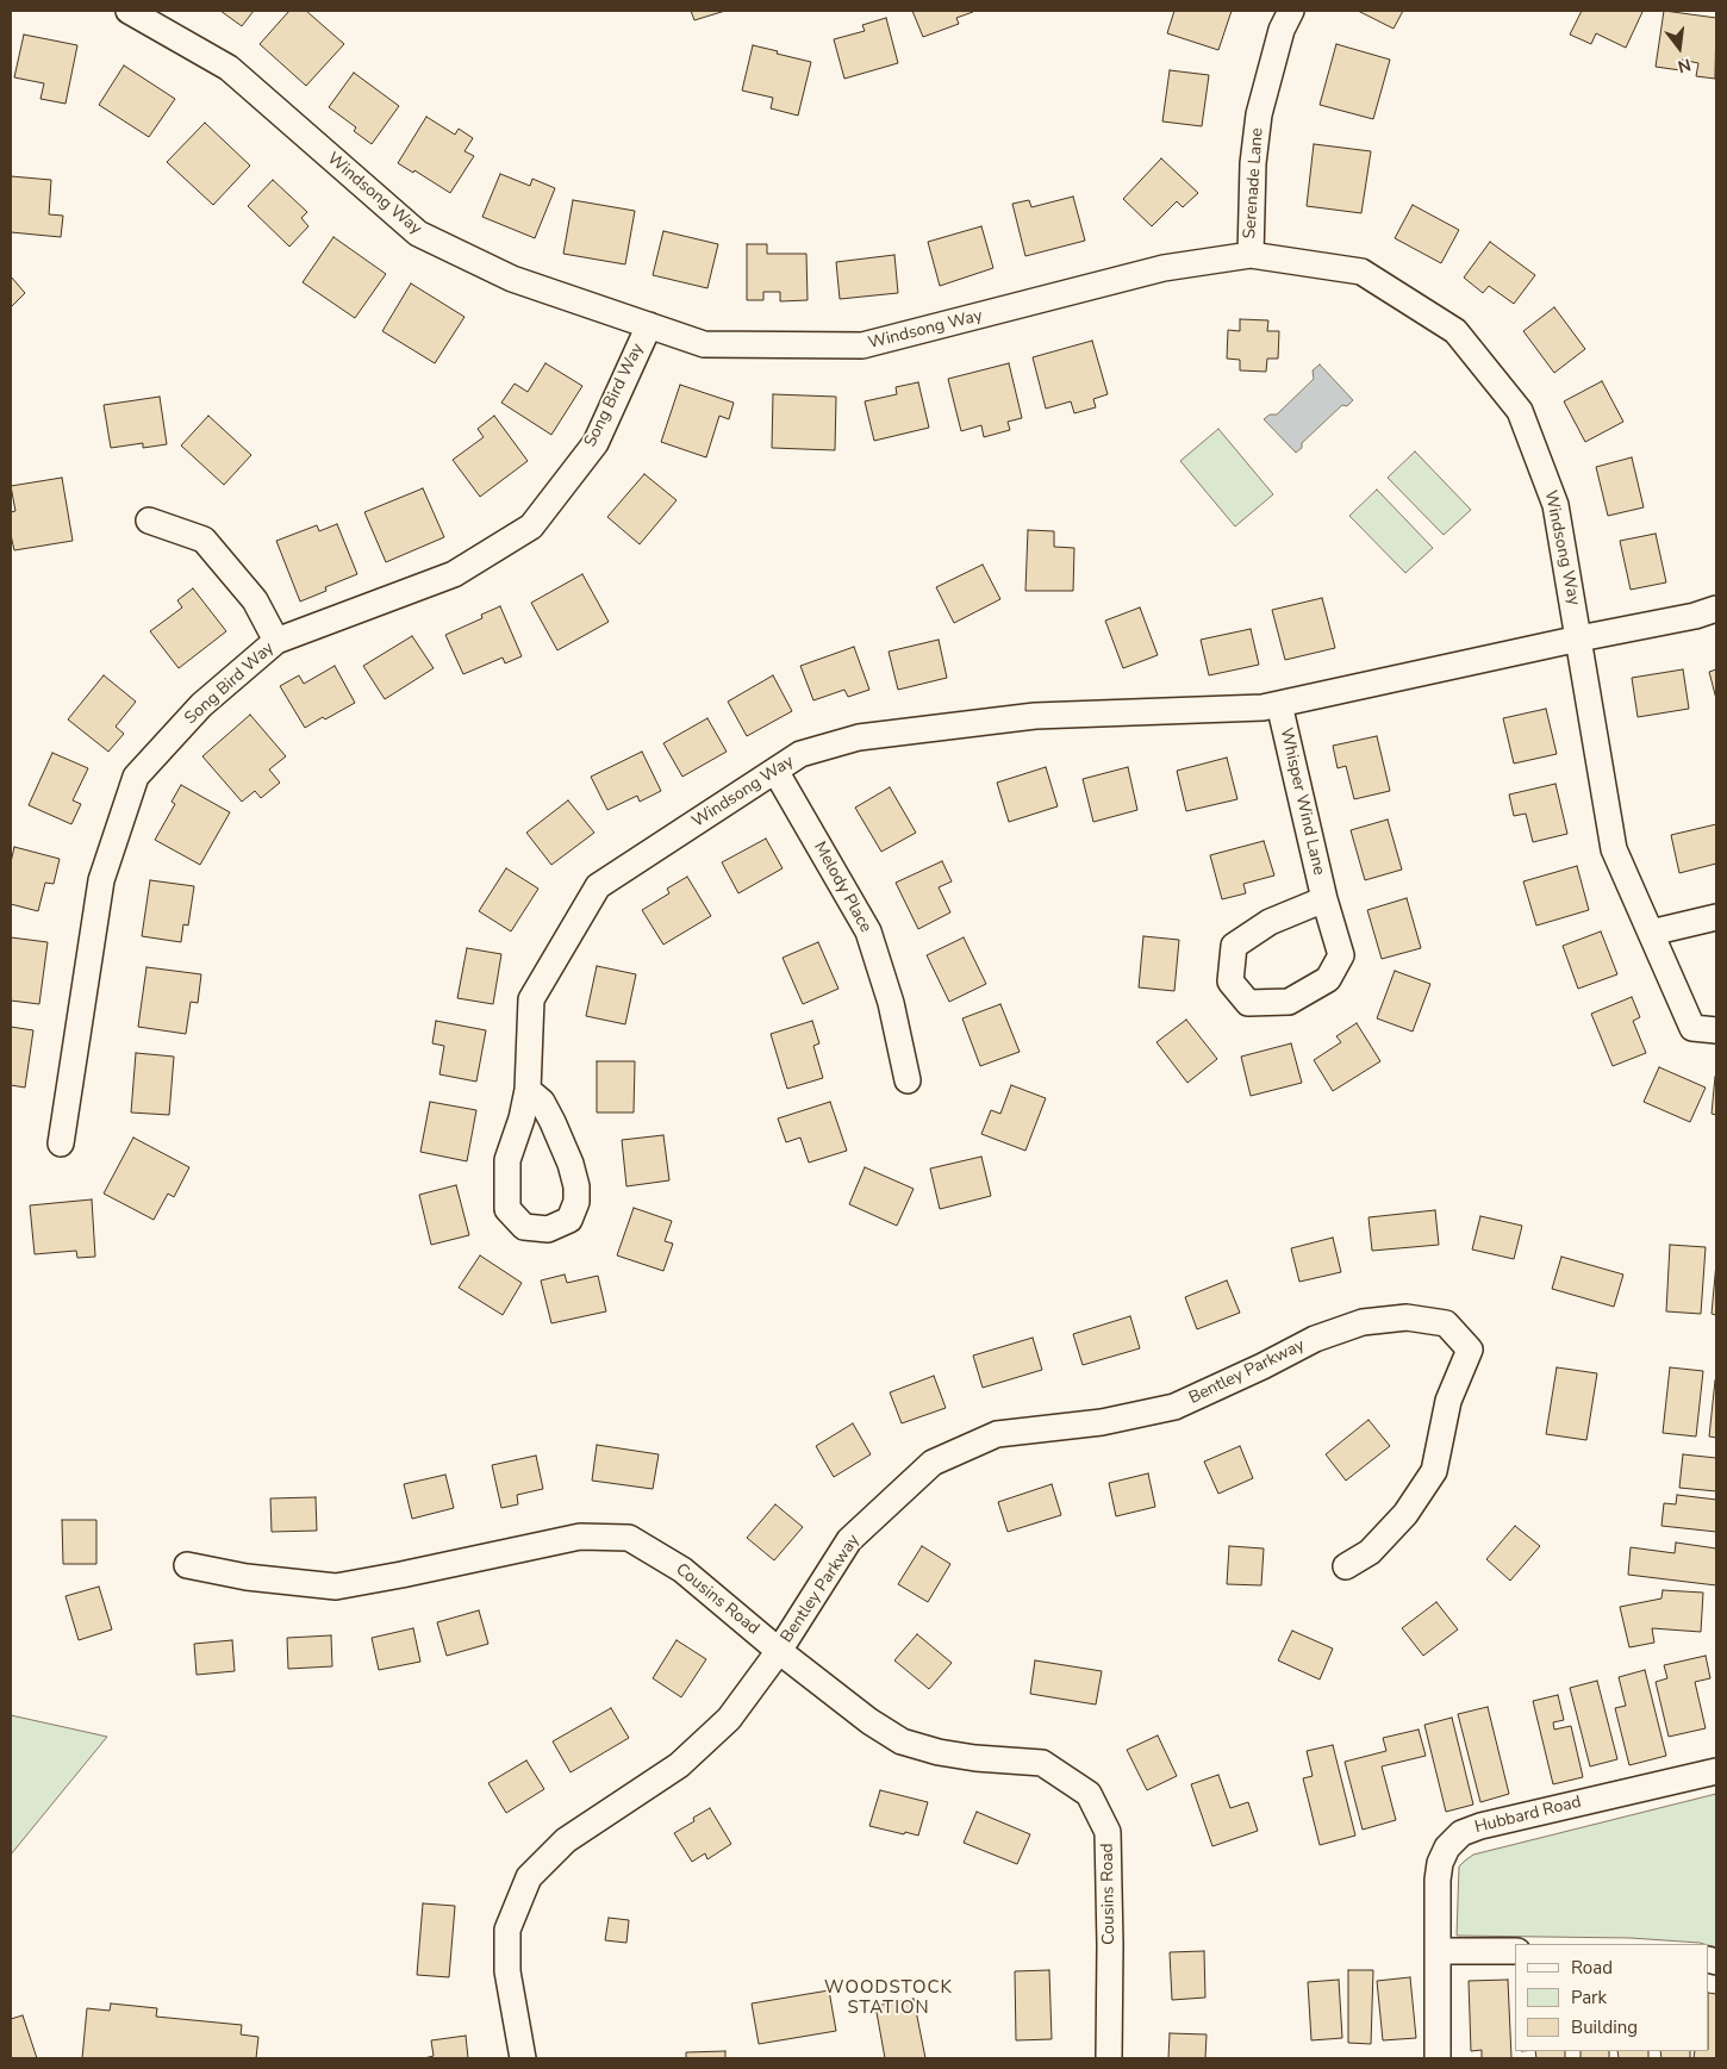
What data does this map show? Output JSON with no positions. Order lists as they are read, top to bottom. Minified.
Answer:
{"streets":{"street":["Serenade Lane","Windsong Way","Song Bird Way","Whisper Wind Lane","Melody Place","Bentley Parkway","Cousins Road","Hubbard Road"]},"crossings":[["Serenade Lane","Windsong Way"],["Windsong Way","Song Bird Way"],["Windsong Way","Whisper Wind Lane"],["Windsong Way","Melody Place"],["Bentley Parkway","Cousins Road"]],"districts":["WOODSTOCK STATION"],"legend":["Road","Park","Building"],"north":"bottom"}
